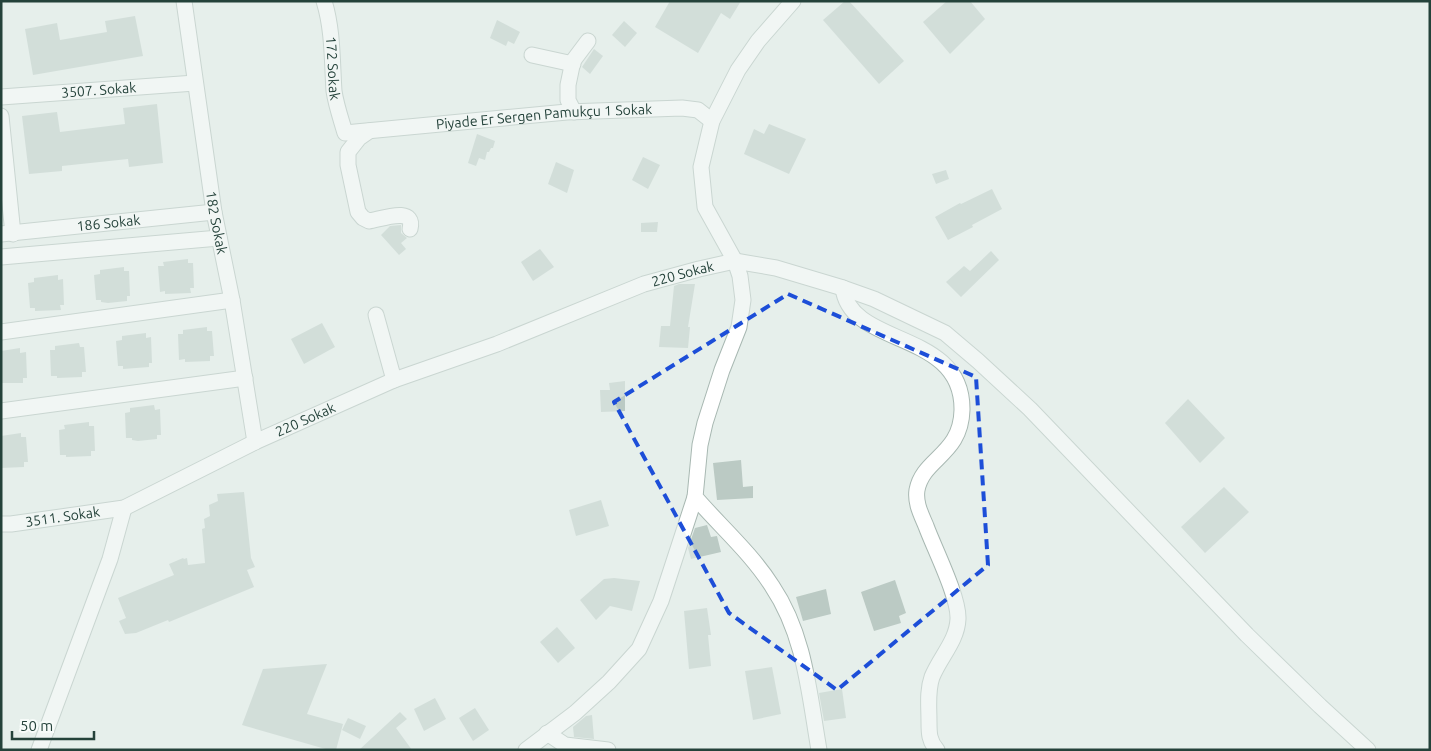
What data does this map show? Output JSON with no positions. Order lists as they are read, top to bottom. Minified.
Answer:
{"streets":{"street":["172 Sokak","3507. Sokak","Piyade Er Sergen Pamukçu 1 Sokak","182 Sokak","186 Sokak","220 Sokak","3511. Sokak"]},"crossings":[["172 Sokak","Piyade Er Sergen Pamukçu 1 Sokak"],["3507. Sokak","182 Sokak"],["182 Sokak","186 Sokak"],["182 Sokak","220 Sokak"],["220 Sokak","3511. Sokak"]],"scale_bar":"50 m"}
